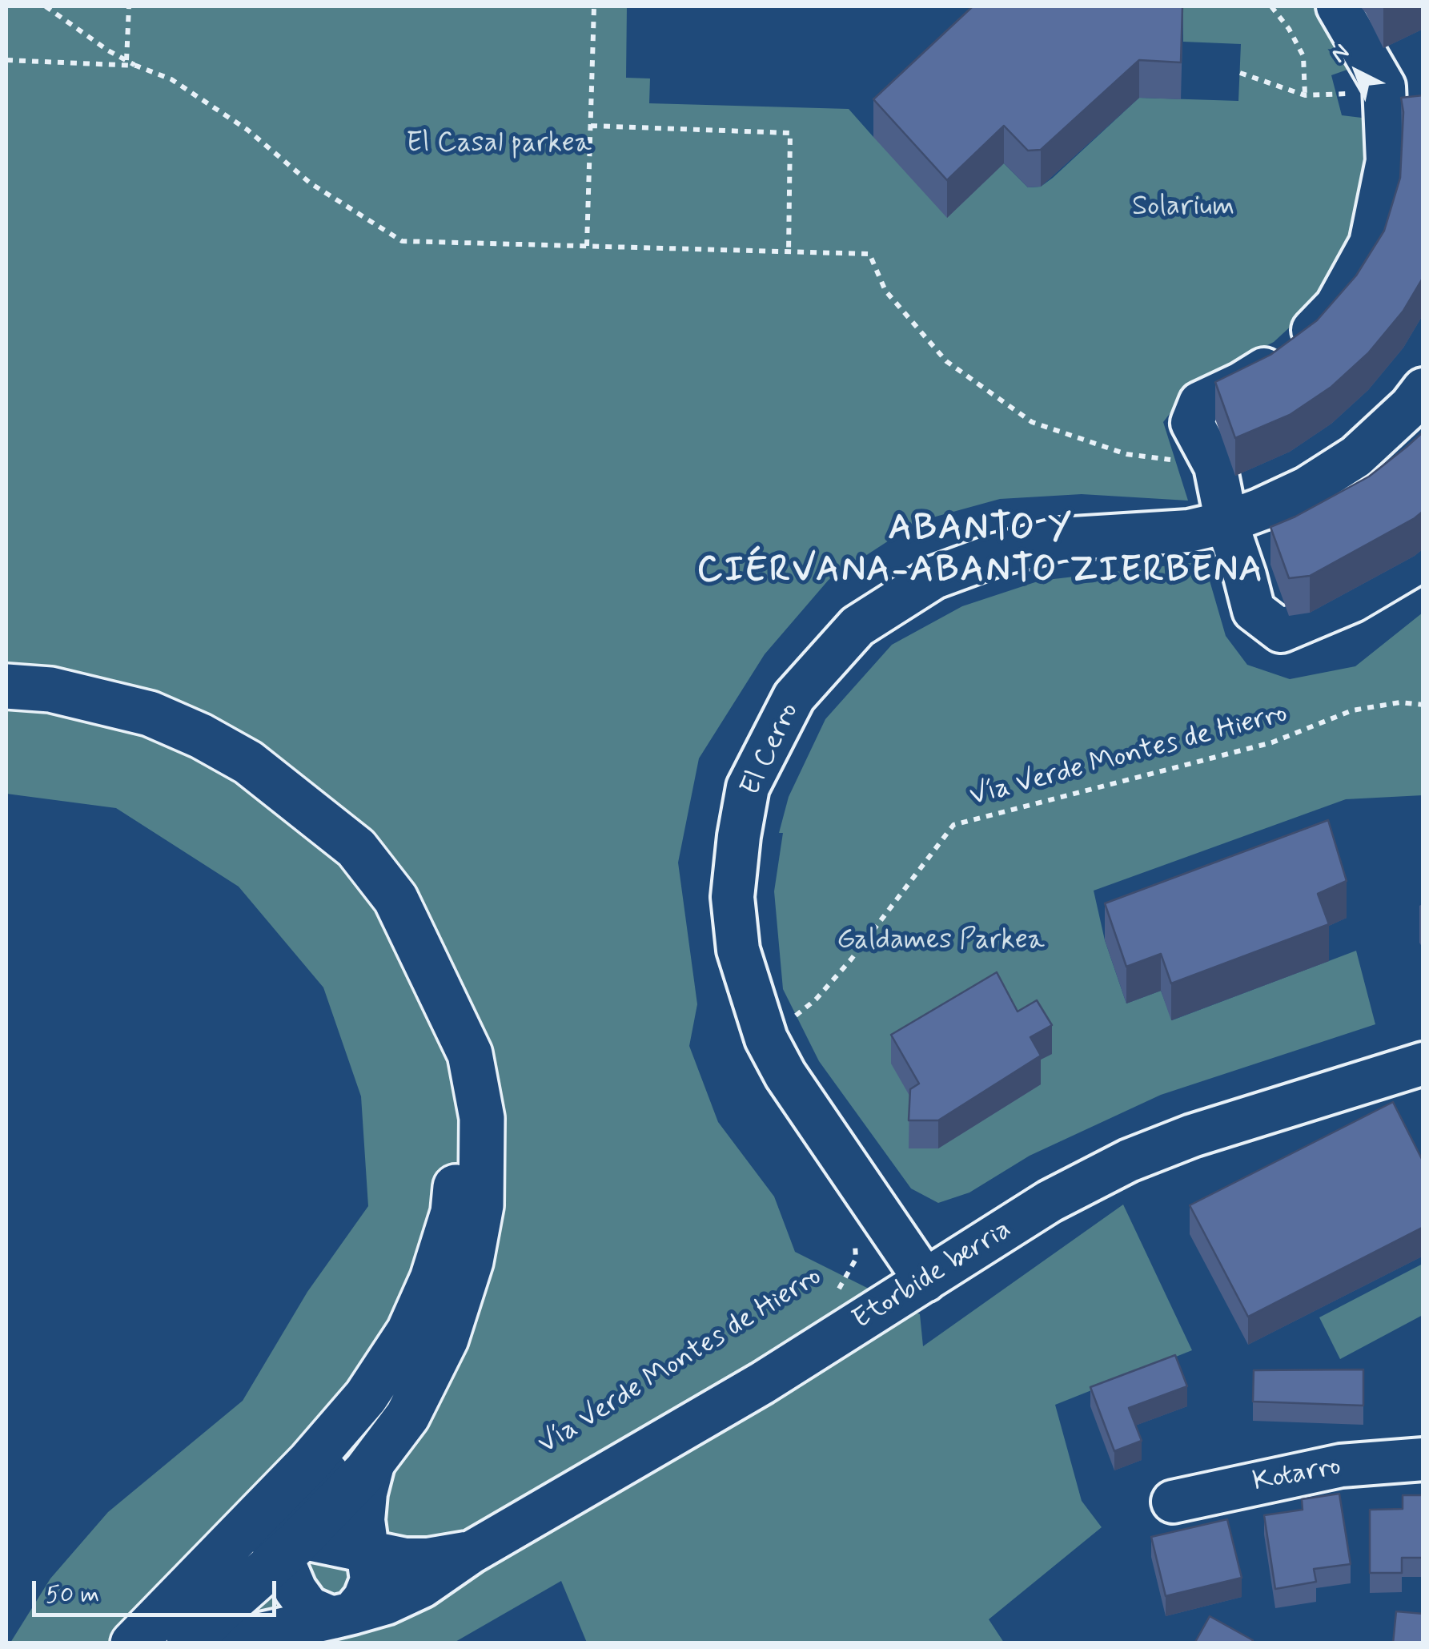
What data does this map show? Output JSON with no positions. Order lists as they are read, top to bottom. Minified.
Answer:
{"streets":{"street":["El Cerro","Etorbide berria","Kotarro"],"path":["Vía Verde Montes de Hierro"]},"crossings":[["El Cerro","Etorbide berria"]],"districts":["ABANTO Y CIÉRVANA-ABANTO ZIERBENA"],"parks":["El Casal parkea","Solarium","Galdames Parkea"],"scale_bar":"50 m","north":"top left"}
